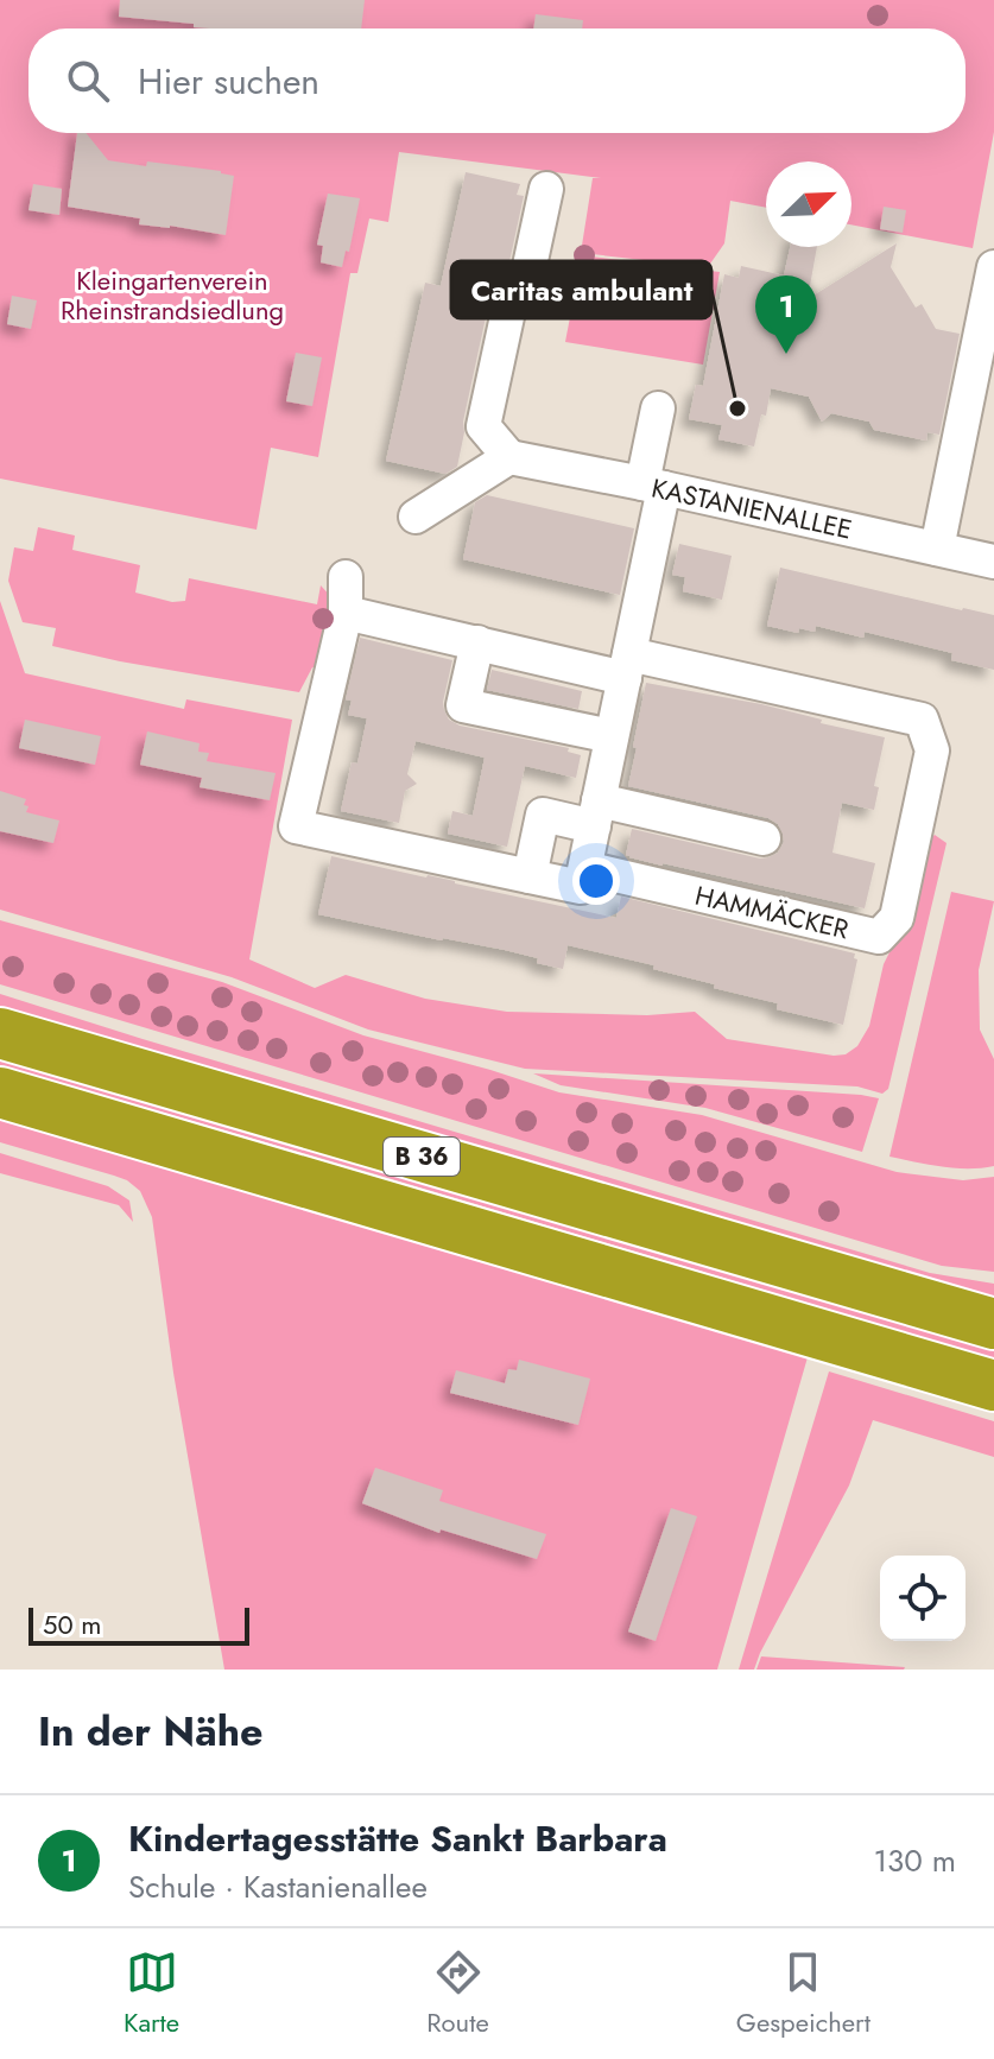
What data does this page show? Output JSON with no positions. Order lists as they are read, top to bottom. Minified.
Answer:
{"streets":{"highway":["B 36"],"street":["KASTANIENALLEE","HAMMÄCKER"]},"parks":["Kleingartenverein Rheinstrandsiedlung"],"places":["Caritas ambulant"],"scale_bar":"50 m","north":"top right","page":{"search":"Hier suchen","pins":"1","scale":"50 m","heading":"In der Nähe","list":[{"mark":"1","name":"Kindertagesstätte Sankt Barbara","note":"Schule · Kastanienallee","value":"130 m"}],"nav":["Karte","Route","Gespeichert"]}}
